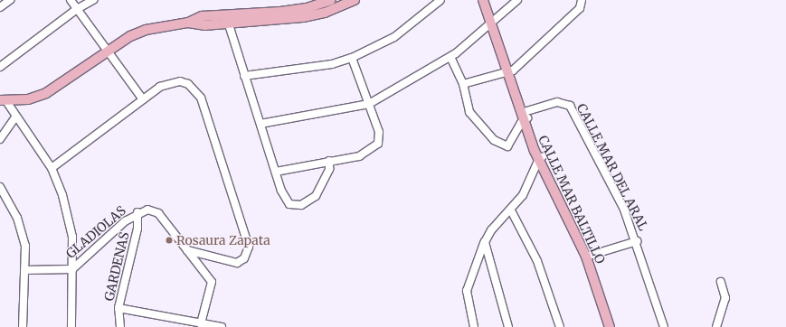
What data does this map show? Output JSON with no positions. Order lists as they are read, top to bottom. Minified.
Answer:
{"streets":{"main road":["CALLE MAR BALTILLO"],"street":["CALLE MAR DEL ARAL","GLADIOLAS","GARDENAS"]},"crossings":[["CALLE MAR DEL ARAL","CALLE MAR BALTILLO"],["GLADIOLAS","GARDENAS"]],"places":["Rosaura Zapata"]}
